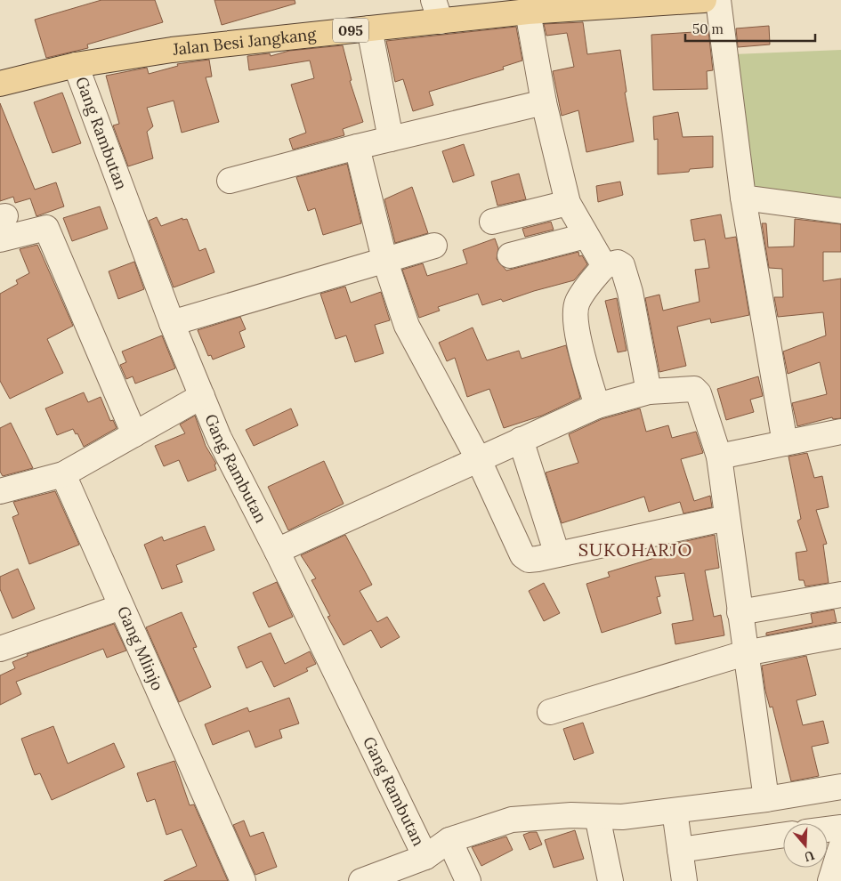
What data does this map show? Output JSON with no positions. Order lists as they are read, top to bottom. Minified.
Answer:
{"streets":{"main road":["095","Jalan Besi Jangkang"],"street":["Gang Rambutan","Gang Mlinjo"]},"crossings":[["Jalan Besi Jangkang","Gang Rambutan"]],"districts":["SUKOHARJO"],"scale_bar":"50 m","north":"bottom"}
